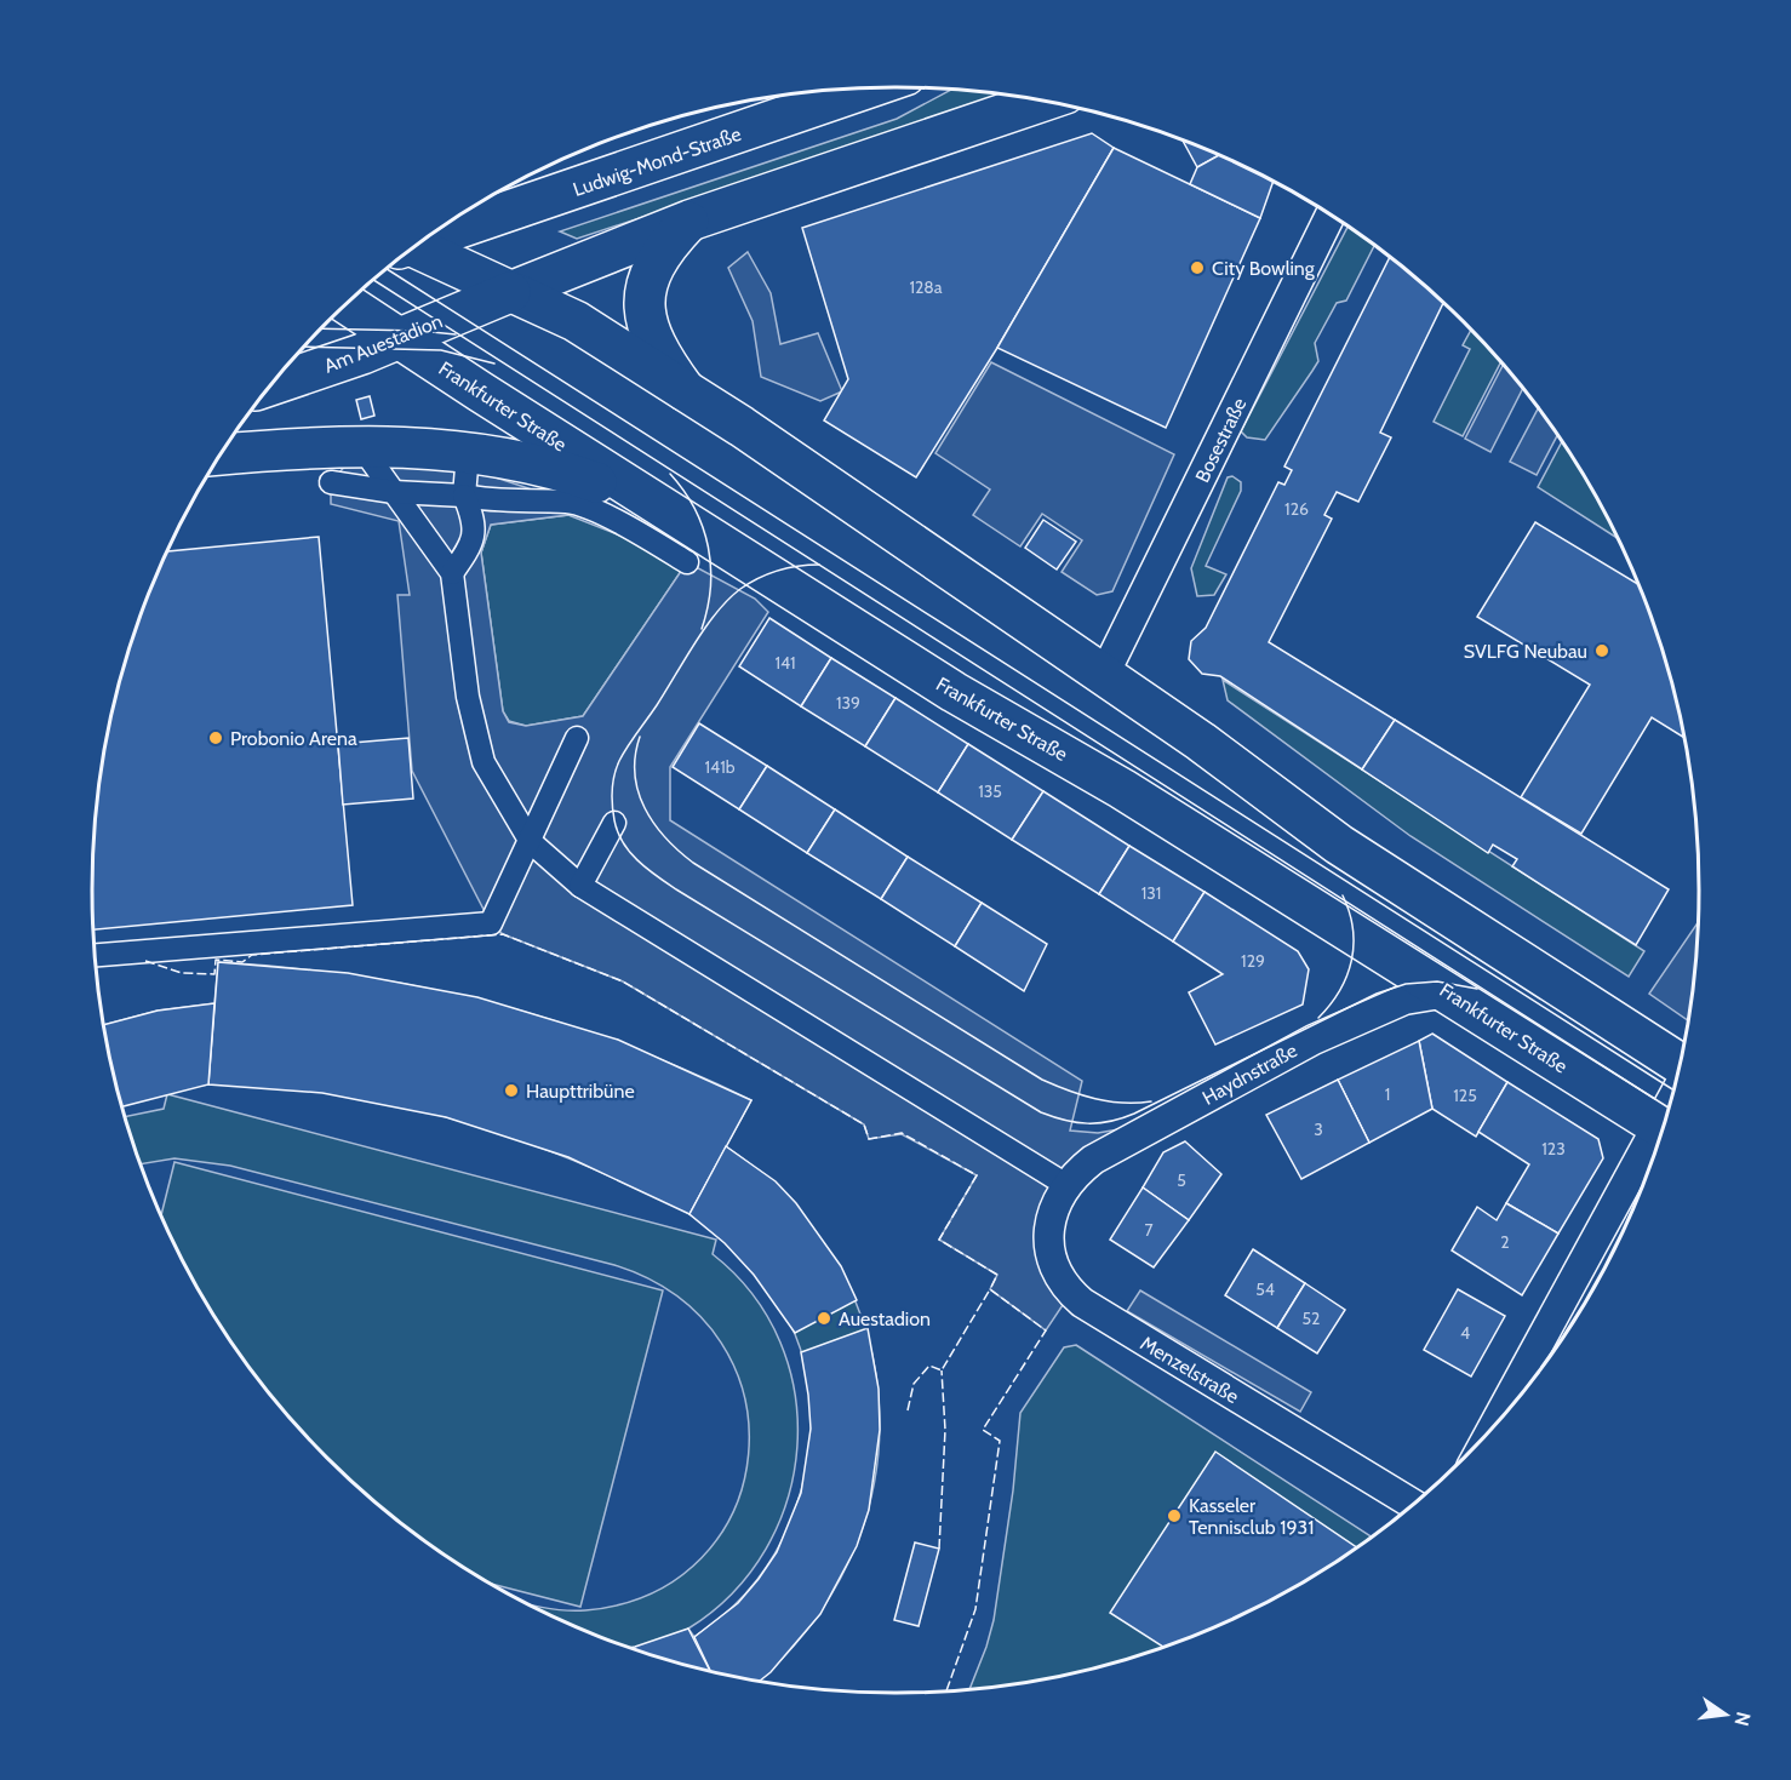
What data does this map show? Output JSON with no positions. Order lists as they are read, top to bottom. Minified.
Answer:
{"streets":{"main road":["Ludwig-Mond-Straße","Am Auestadion","Frankfurter Straße"],"street":["Bosestraße","Haydnstraße","Menzelstraße"]},"crossings":[["Am Auestadion","Frankfurter Straße"],["Frankfurter Straße","Haydnstraße"],["Haydnstraße","Menzelstraße"]],"places":["City Bowling","SVLFG Neubau","Probonio Arena","Haupttribüne","Auestadion","Kasseler Tennisclub 1931"],"house_numbers":["128a","126","141","139","141b","135","131","129","1","125","3","123","5","7","2","54","52","4"],"north":"right"}
